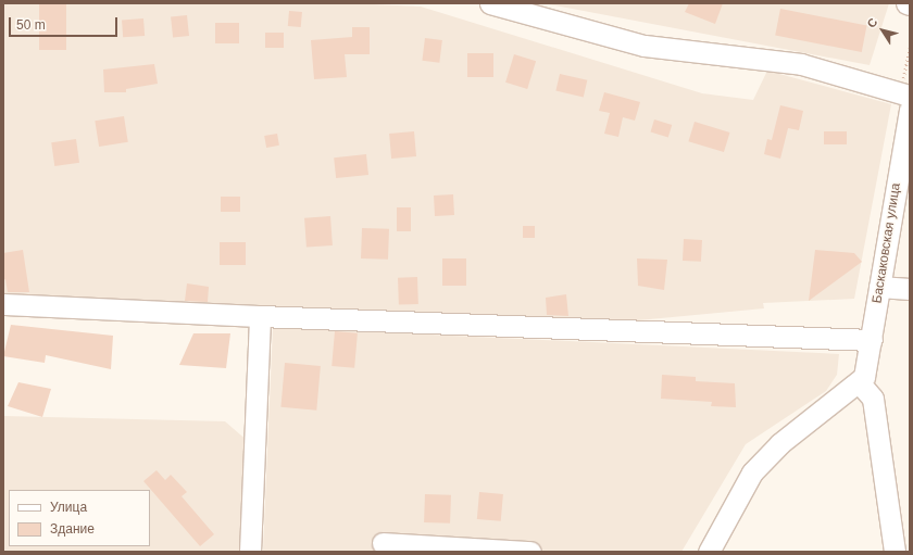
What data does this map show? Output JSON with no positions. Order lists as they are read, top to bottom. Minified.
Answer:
{"streets":{"street":["Баскаковская улица"]},"legend":["Улица","Здание"],"scale_bar":"50 m","north":"top left"}
